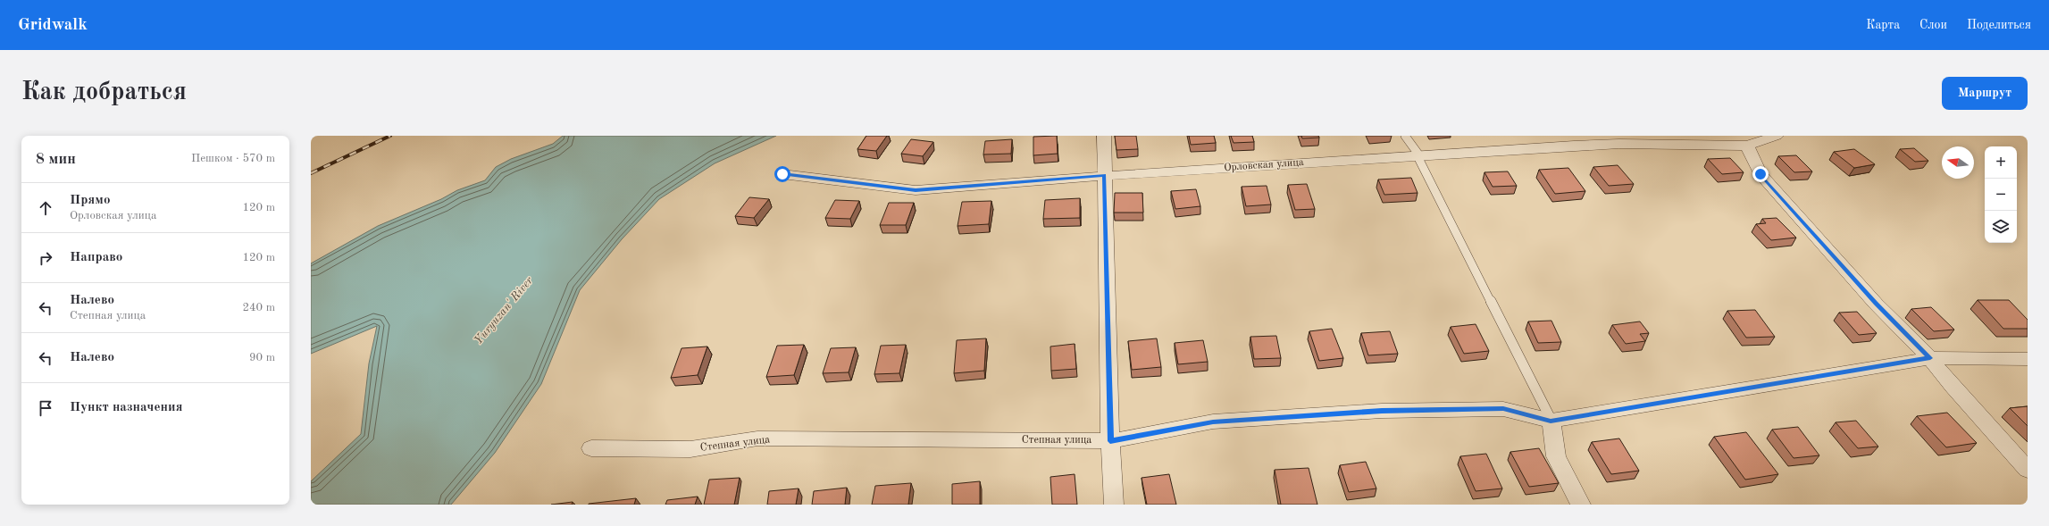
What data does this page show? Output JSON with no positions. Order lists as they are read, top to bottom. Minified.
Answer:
{"streets":{"street":["Орловская улица","Степная улица"]},"water":["Yuryuzan' River"],"north":"left","page":{"header":"Gridwalk","nav":["Карта","Слои","Поделиться"],"buttons":"Маршрут","title":"Как добраться","heading":["8 мин","Пешком · 570 m"],"map_buttons":["+","−"],"list":[["Прямо","Орловская улица","120 m"],["Направо","120 m"],["Налево","Степная улица","240 m"],["Налево","90 m"],"Пункт назначения"]}}
